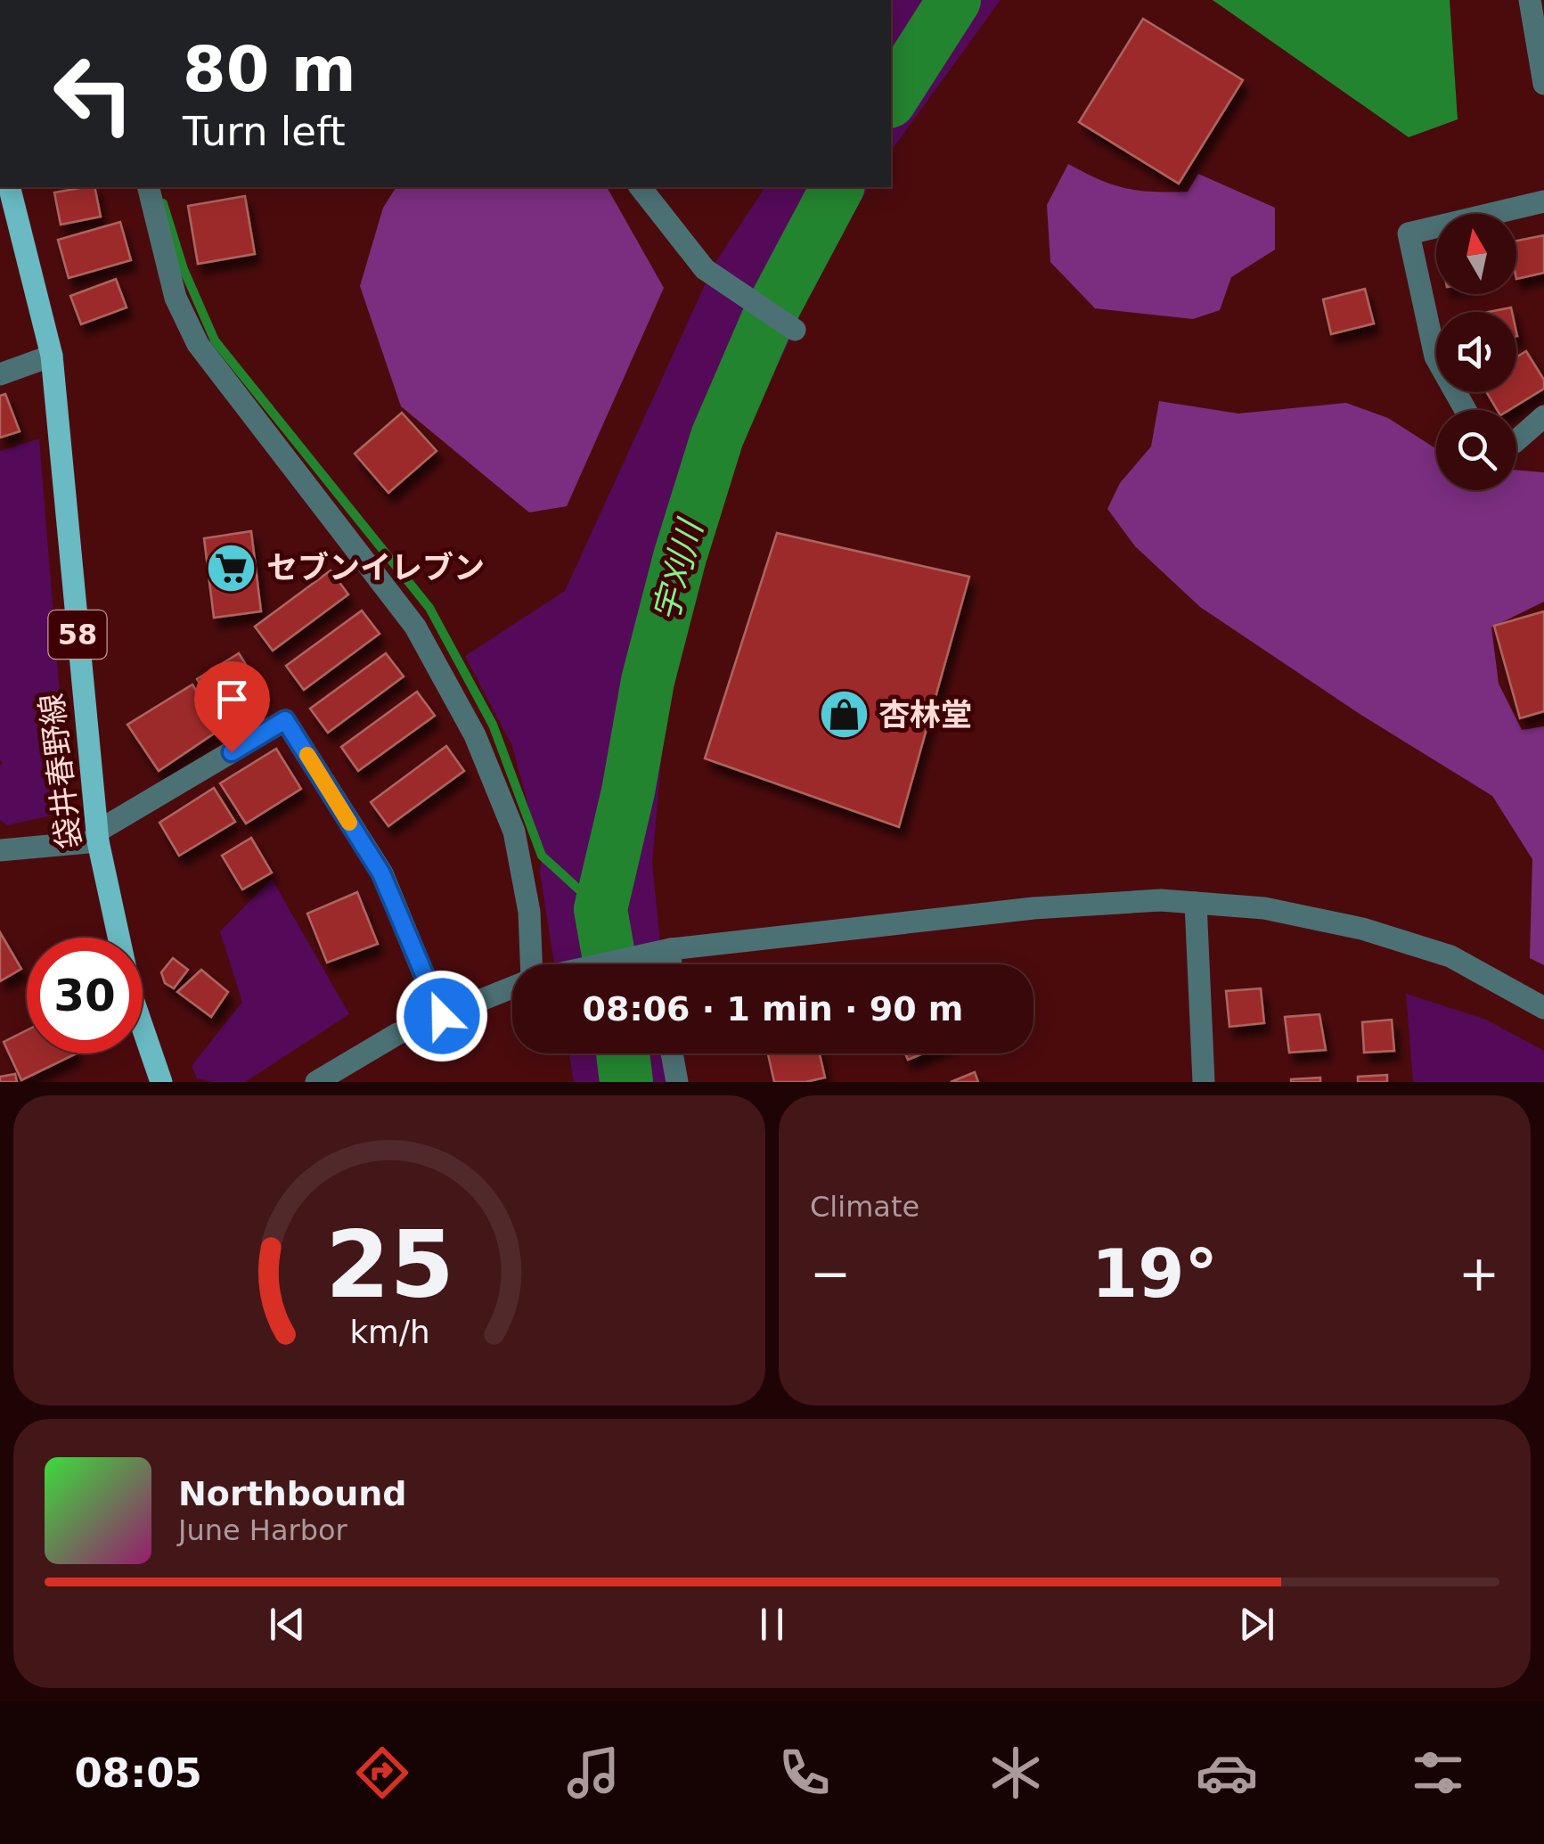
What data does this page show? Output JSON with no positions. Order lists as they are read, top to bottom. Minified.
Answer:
{"streets":{"main road":["58","袋井春野線"]},"water":["宇刈川"],"places":{"supermarket":["セブンイレブン"],"shop":["杏林堂"]},"north":"top","page":{"turn":["80 m","Turn left"],"limit":"30","trip":"08:06 · 1 min · 90 m","tile":"Climate","heat":["−","19°","+"],"song":["Northbound","June Harbor"],"tabs":"08:05","gauge":["25","km/h"]}}
